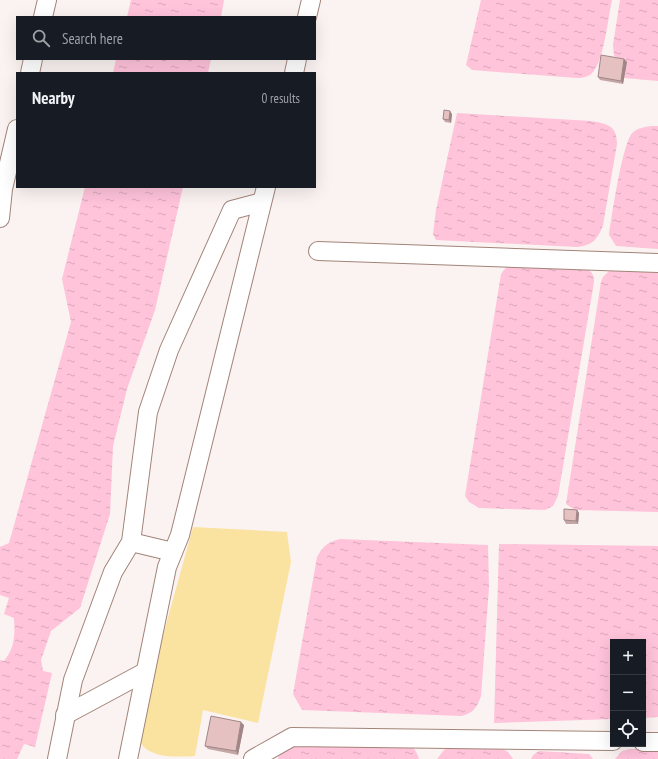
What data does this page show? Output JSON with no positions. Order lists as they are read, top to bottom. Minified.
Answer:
{"page":{"search":"Search here","heading":["Nearby","0 results"],"map_buttons":["+","−"]}}
